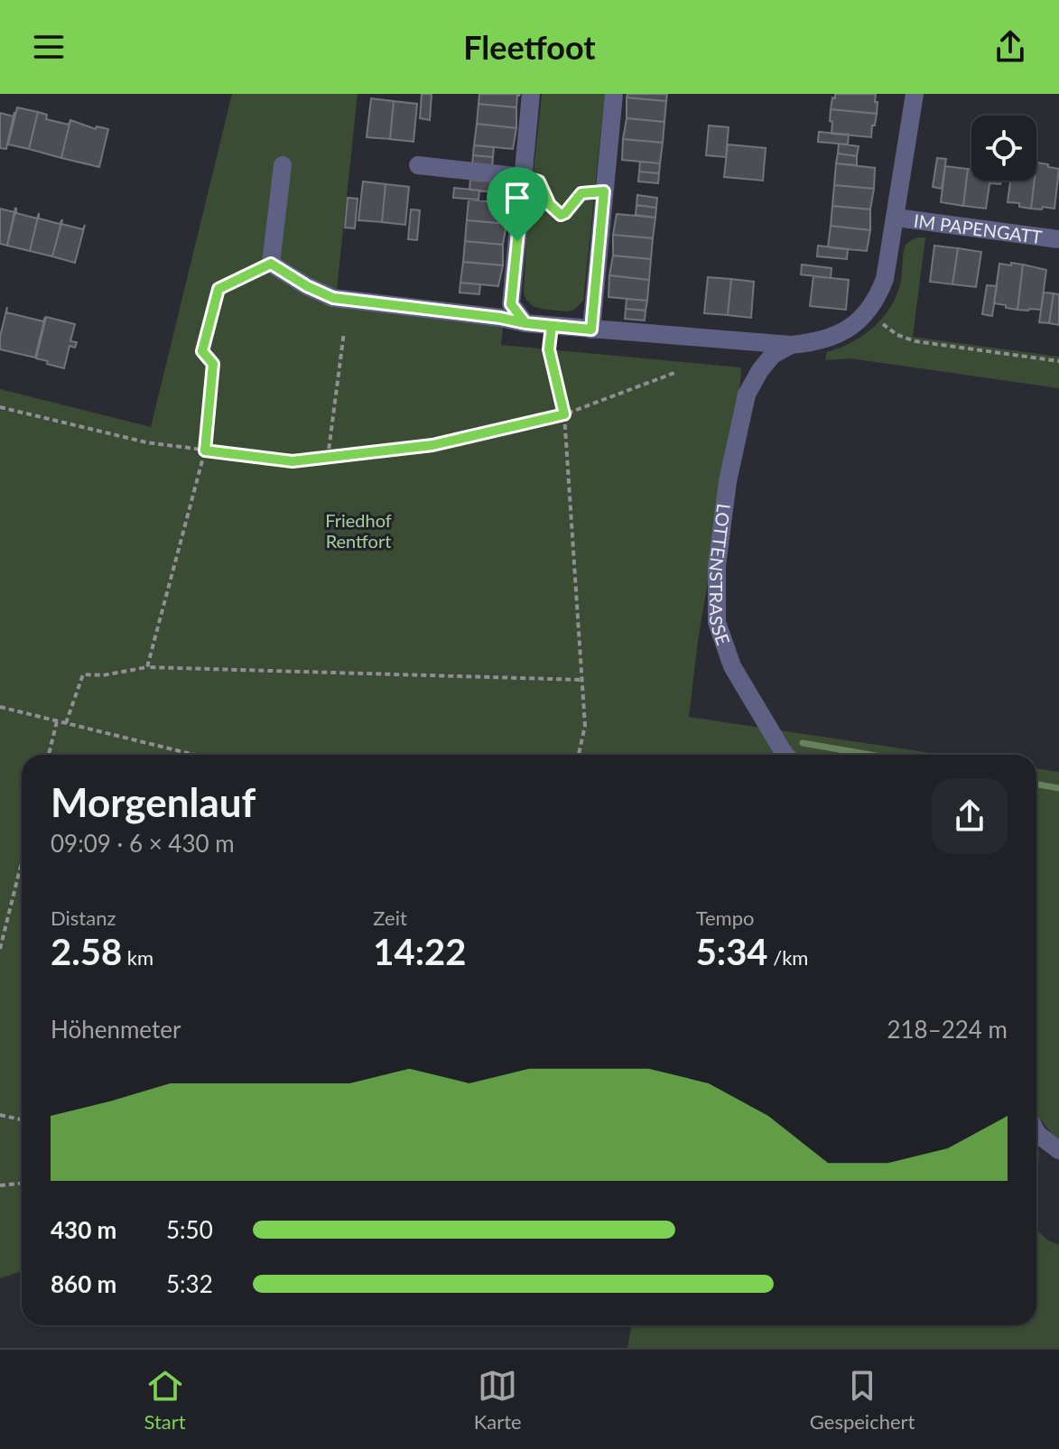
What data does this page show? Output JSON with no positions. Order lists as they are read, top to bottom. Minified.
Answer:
{"streets":{"street":["IM PAPENGATT","LOTTENSTRASSE"]},"crossings":[["IM PAPENGATT","LOTTENSTRASSE"]],"parks":["Friedhof Rentfort"],"page":{"header":"Fleetfoot","heading":["Morgenlauf","09:09 · 6 × 430 m"],"stats":[["Distanz","2.58 km"],["Zeit","14:22"],["Tempo","5:34 /km"]],"chart":["Höhenmeter","218–224 m"],"list":[{"name":"430 m","note":"5:50"},{"name":"860 m","note":"5:32"}],"tabs":["Start","Karte","Gespeichert"]}}
